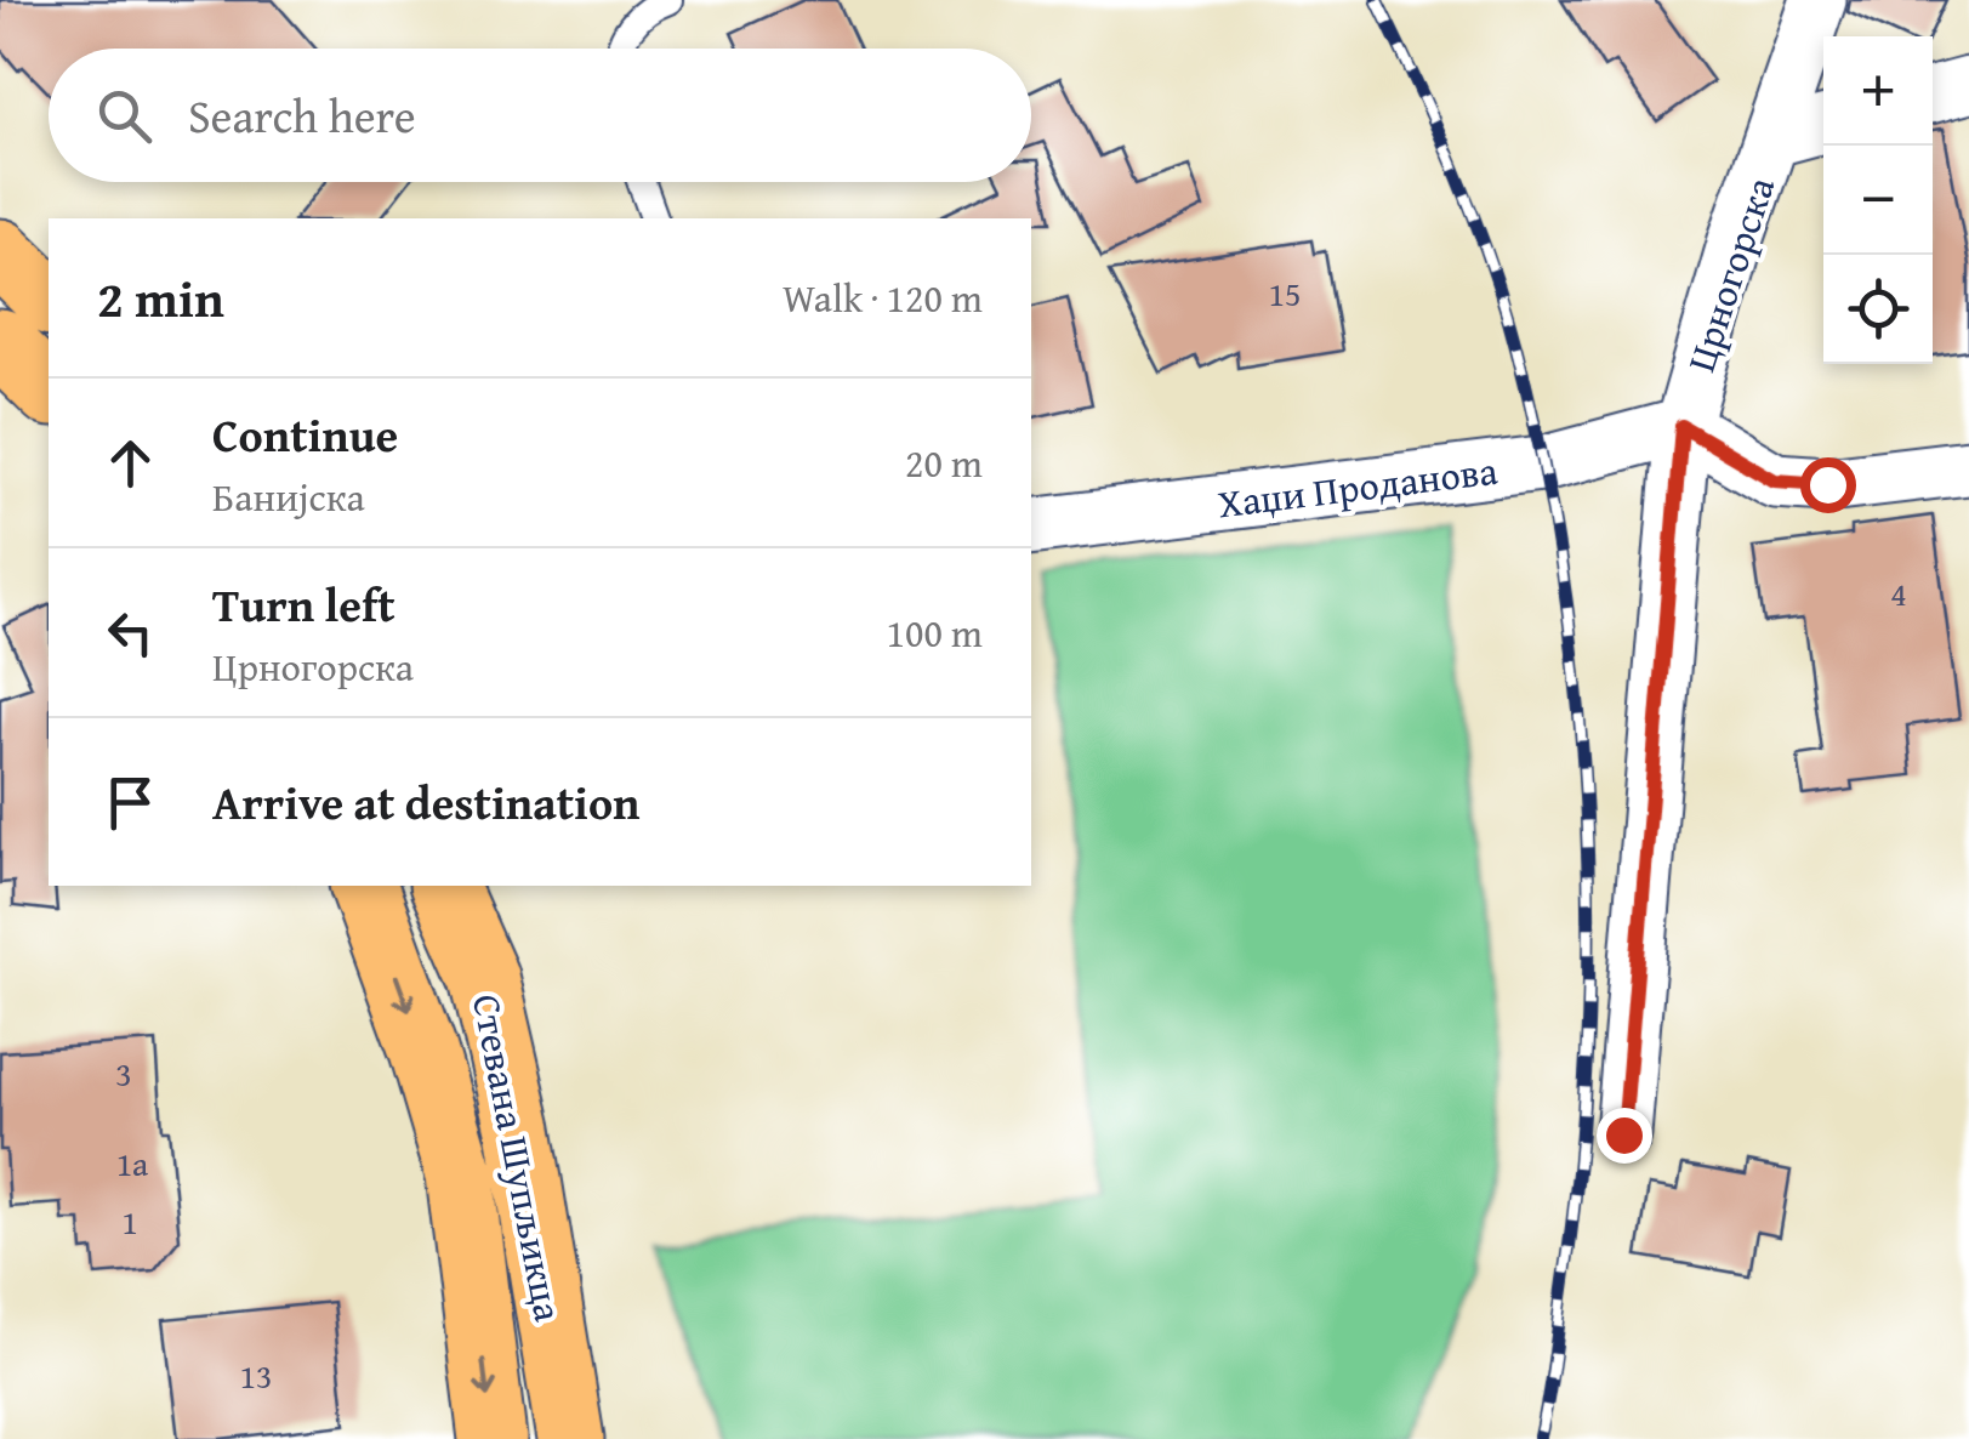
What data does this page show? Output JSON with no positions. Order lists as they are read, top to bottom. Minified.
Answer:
{"streets":{"main road":["Стевана Шупљикца"],"street":["Црногорска","Хаџи Проданова"]},"crossings":[["Црногорска","Хаџи Проданова"]],"house_numbers":["15","4","3","1a","1","13"],"page":{"map_buttons":["+","−"],"search":"Search here","heading":["2 min","Walk · 120 m"],"list":[["Continue","Банијска","20 m"],["Turn left","Црногорска","100 m"],"Arrive at destination"]}}
